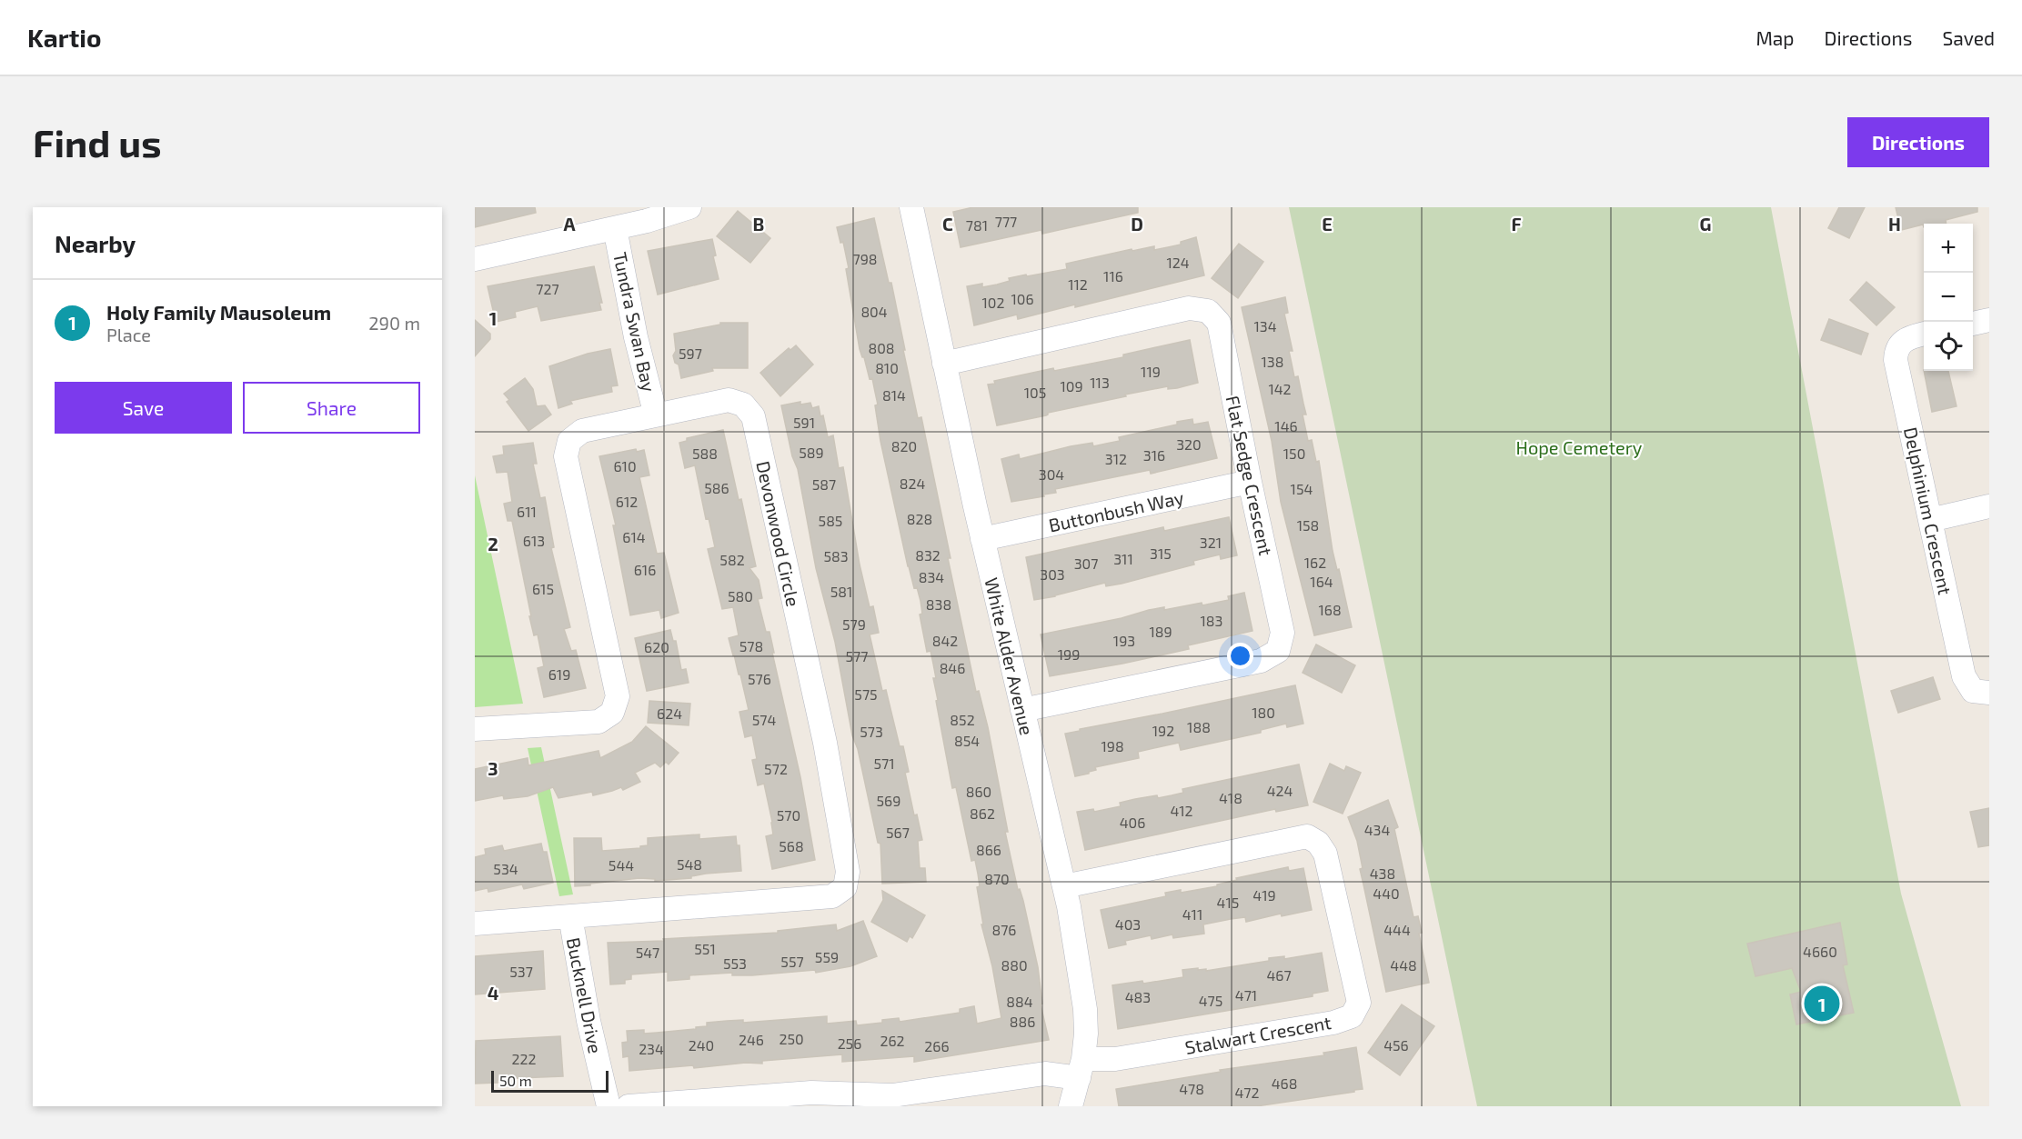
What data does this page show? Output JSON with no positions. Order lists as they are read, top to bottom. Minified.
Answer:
{"streets":{"street":["Tundra Swan Bay","Flat Sedge Crescent","Buttonbush Way","Delphinium Crescent","Devonwood Circle","White Alder Avenue","Bucknell Drive","Stalwart Crescent"]},"crossings":[["Tundra Swan Bay","Devonwood Circle"],["Flat Sedge Crescent","Buttonbush Way"],["Flat Sedge Crescent","White Alder Avenue"],["Buttonbush Way","White Alder Avenue"],["Devonwood Circle","Bucknell Drive"],["White Alder Avenue","Stalwart Crescent"]],"parks":["Hope Cemetery"],"house_numbers":["777","781","798","124","116","112","727","106","102","804","134","808","597","138","810","119","113","109","142","105","814","591","146","320","820","589","588","150","316","312","610","304","824","587","586","154","612","611","828","585","158","614","613","321","315","832","583","311","582","162","307","616","303","834","164","615","581","580","838","168","183","579","189","842","193","578","620","199","577","846","619","576","575","180","624","574","852","188","192","573","854","198","571","572","424","860","418","569","412","862","570","406","434","567","568","866","548","544","534","438","870","440","419","415","411","403","876","444","551","4660","547","559","557","553","880","448","537","467","471","483","475","884","886","250","246","262","256","240","456","266","234","222","468","478","472"],"scale_bar":"50 m","page":{"header":"Kartio","nav":["Map","Directions","Saved"],"buttons":["Directions",["Save","Share"]],"title":"Find us","heading":"Nearby","map_buttons":["+","−"],"list":[{"mark":"1","name":"Holy Family Mausoleum","note":"Place","value":"290 m"}],"pins":"1","scale":"50 m"},"grid":{"columns":["A","B","C","D","E","F","G","H"],"rows":["1","2","3","4"]}}
